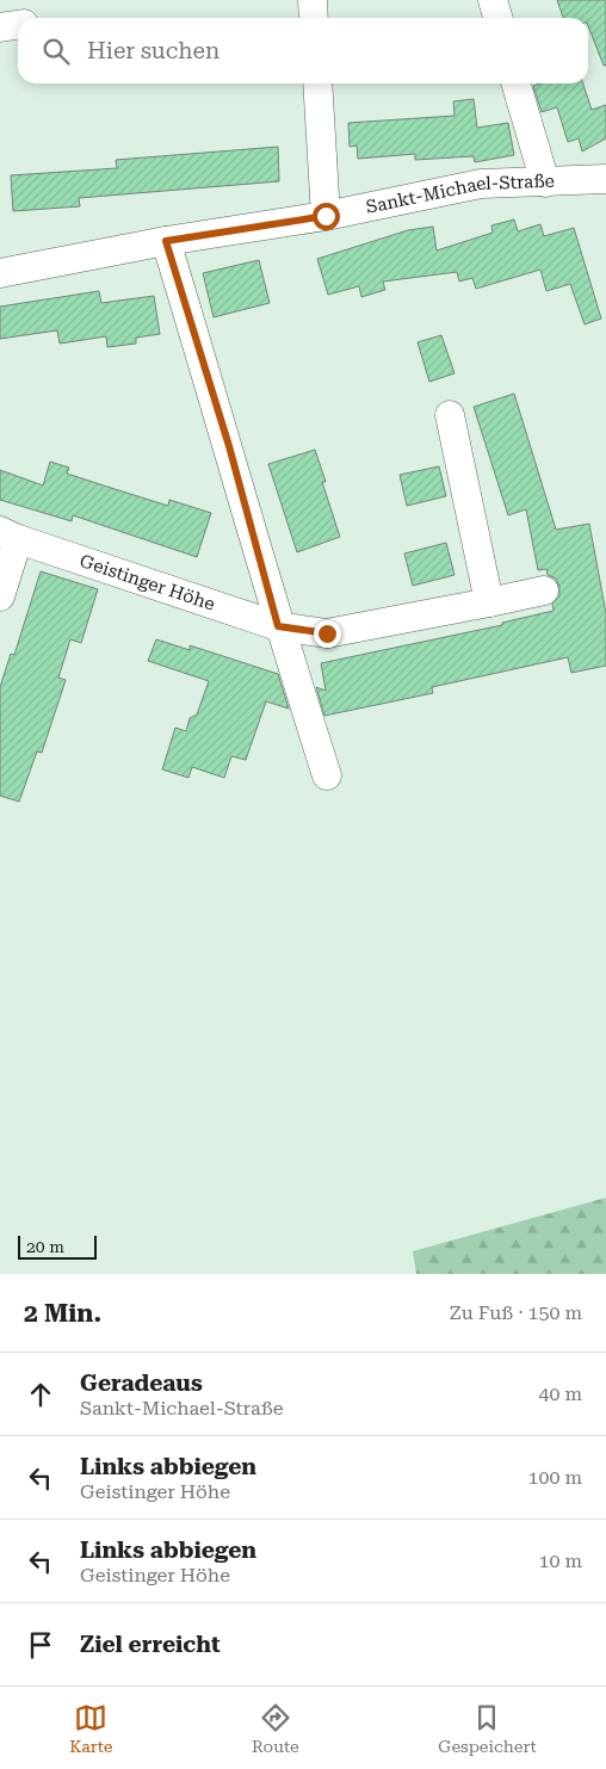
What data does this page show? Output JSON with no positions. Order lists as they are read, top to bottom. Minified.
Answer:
{"streets":{"street":["Sankt-Michael-Straße","Geistinger Höhe"]},"scale_bar":"20 m","page":{"search":"Hier suchen","scale":"20 m","heading":["2 Min.","Zu Fuß · 150 m"],"list":[["Geradeaus","Sankt-Michael-Straße","40 m"],["Links abbiegen","Geistinger Höhe","100 m"],["Links abbiegen","Geistinger Höhe","10 m"],"Ziel erreicht"],"nav":["Karte","Route","Gespeichert"]}}
